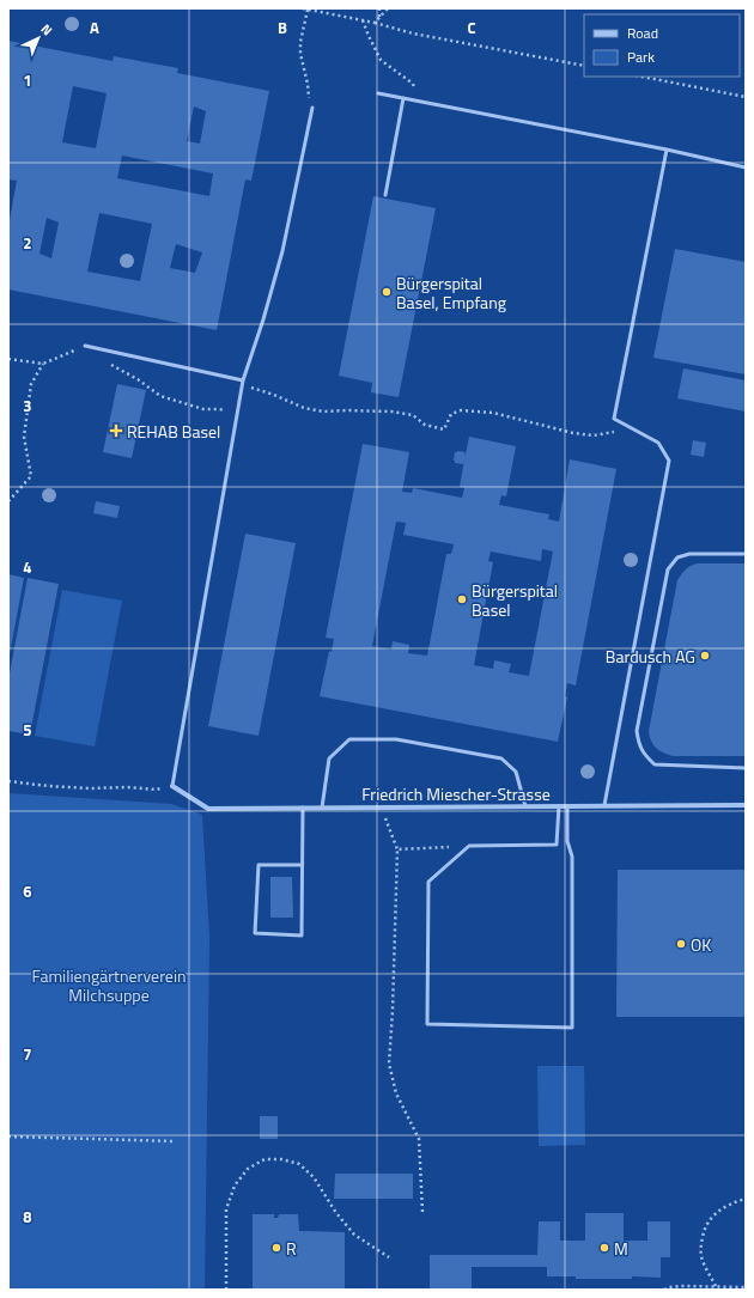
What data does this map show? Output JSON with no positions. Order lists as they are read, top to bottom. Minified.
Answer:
{"streets":{"street":["Friedrich Miescher-Strasse"]},"parks":["Familiengärtnerverein Milchsuppe"],"places":{"other":["Bürgerspital Basel, Empfang","Bürgerspital Basel","Bardusch AG","OK","R","M"],"health":["REHAB Basel"]},"legend":["Road","Park"],"north":"top right","grid":{"columns":["A","B","C"],"rows":["1","2","3","4","5","6","7","8"]}}
